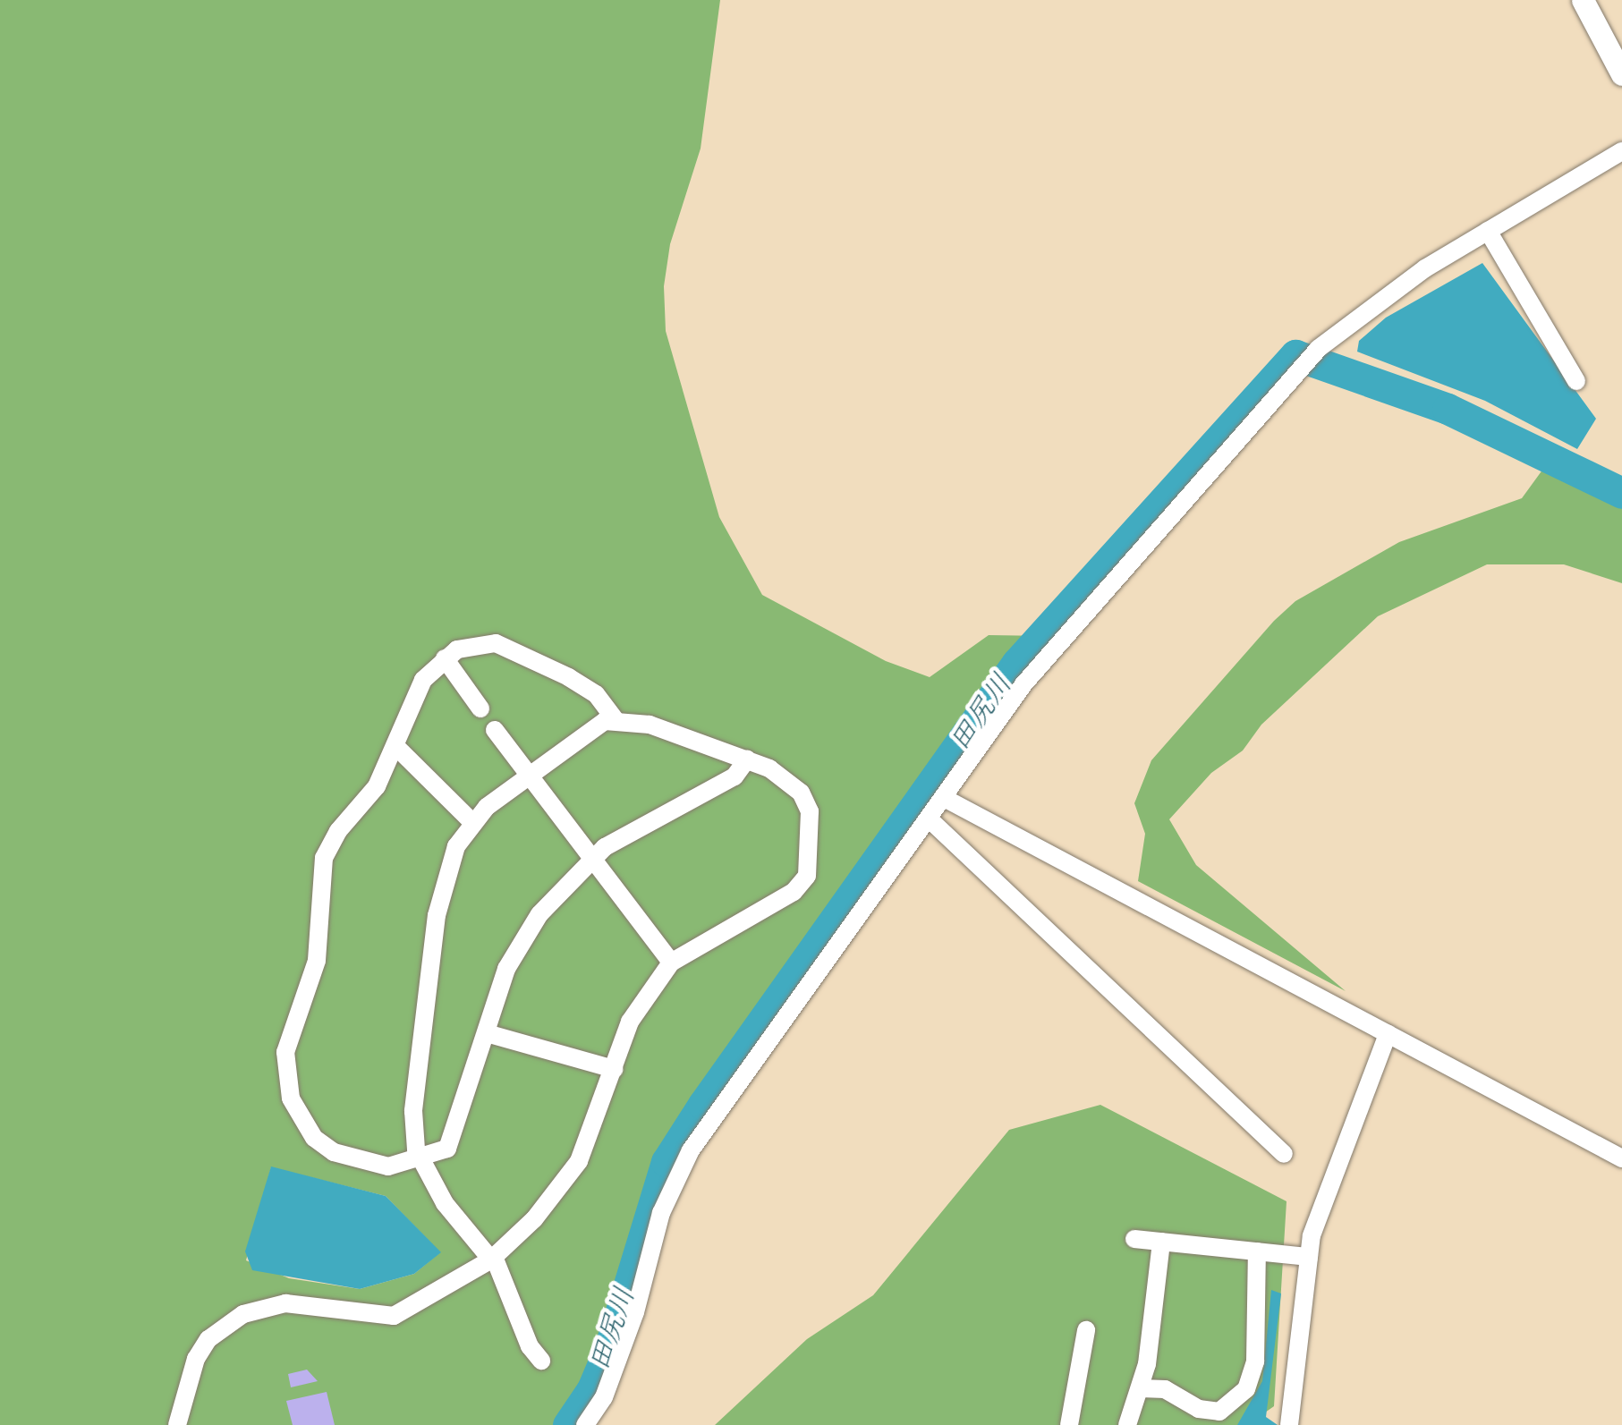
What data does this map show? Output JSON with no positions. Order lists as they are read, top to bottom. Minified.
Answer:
{"water":["田尻川"]}
